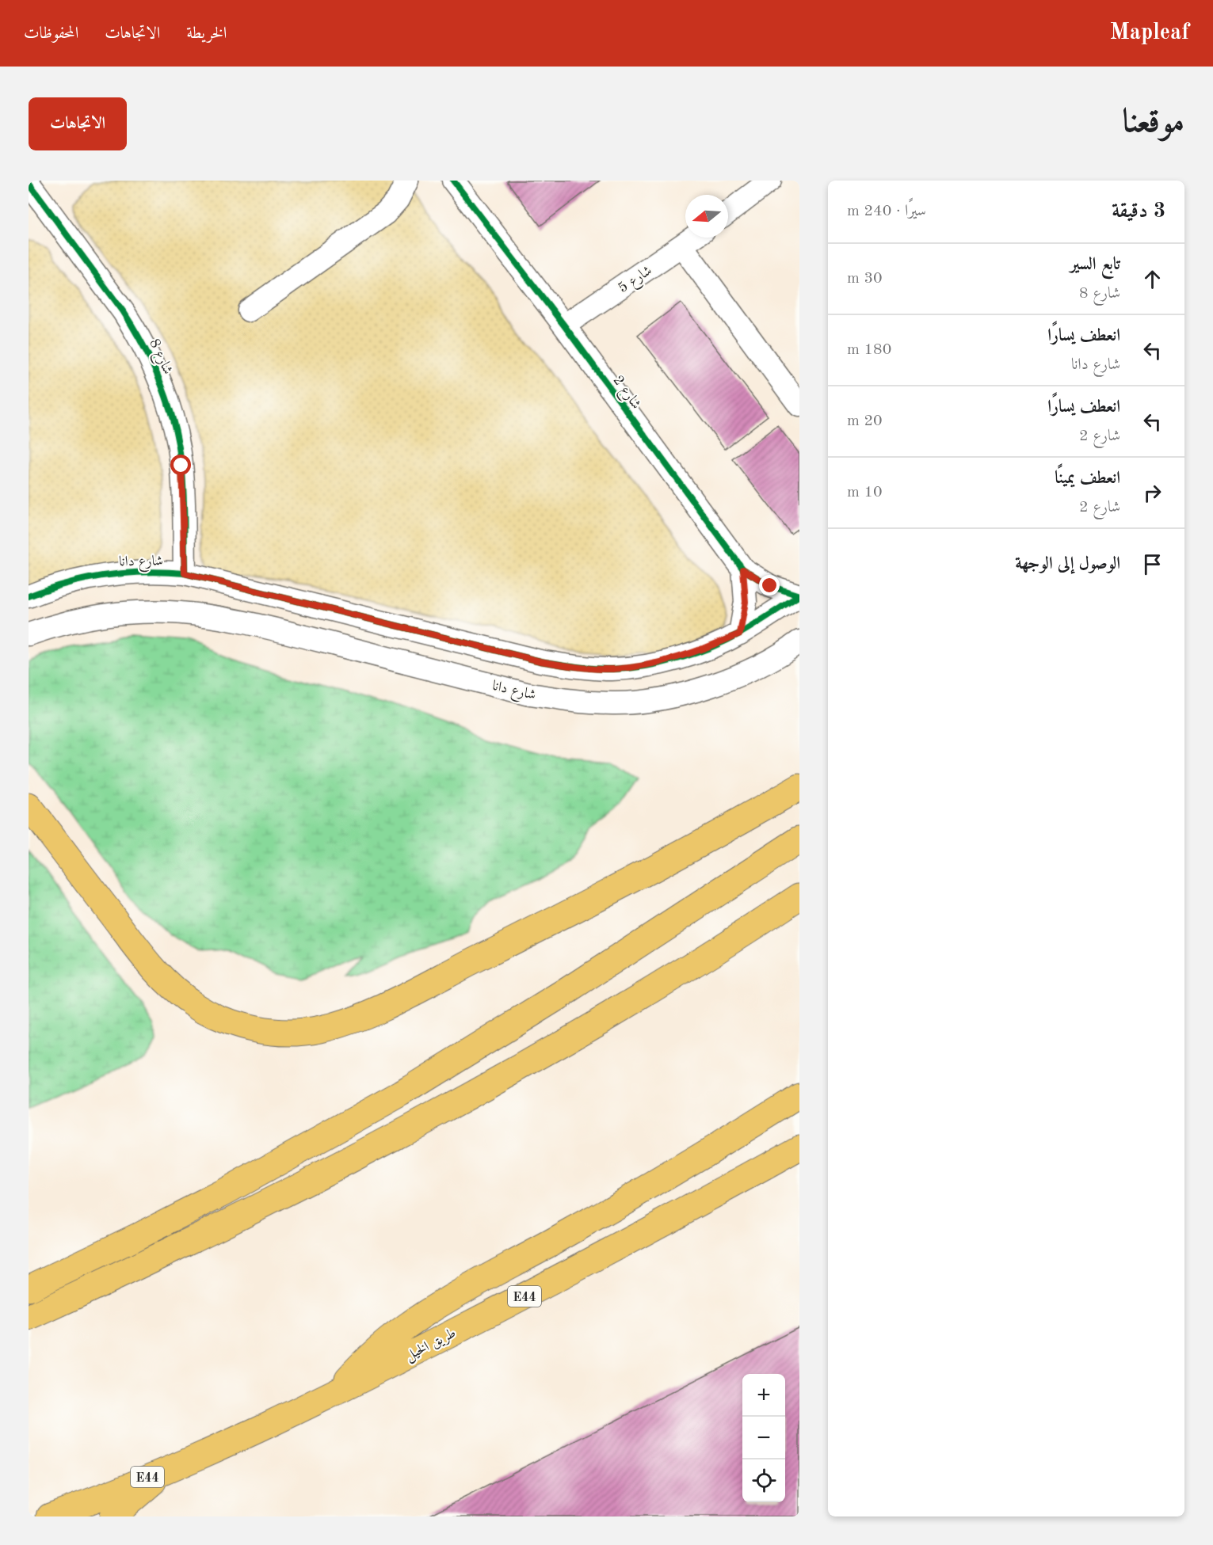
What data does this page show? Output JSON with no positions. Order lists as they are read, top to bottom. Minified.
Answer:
{"streets":{"highway":["E44","طريق الخيل"],"street":["شارع 5","شارع 8","شارع 2","شارع دانا"]},"crossings":[["شارع 5","شارع 2"],["شارع 8","شارع دانا"],["شارع 2","شارع دانا"]],"north":"left","page":{"header":"Mapleaf","nav":["الخريطة","الاتجاهات","المحفوظات"],"title":"موقعنا","buttons":"الاتجاهات","heading":["3 دقيقة","سيرًا · 240 m"],"list":[["تابع السير","شارع 8","30 m"],["انعطف يسارًا","شارع دانا","180 m"],["انعطف يسارًا","شارع 2","20 m"],["انعطف يمينًا","شارع 2","10 m"],"الوصول إلى الوجهة"],"map_buttons":["+","−"]}}
